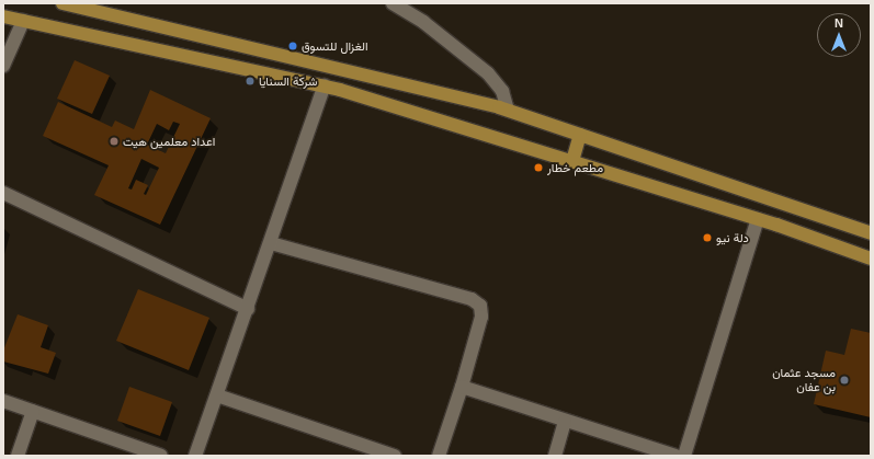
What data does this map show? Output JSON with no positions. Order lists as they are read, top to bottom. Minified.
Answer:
{"places":["الغزال للتسوق","شركة السنايا","اعداد معلمين هيت","مطعم خطار","دلة نيو","مسجد عثمان بن عفان"],"north":"top"}
